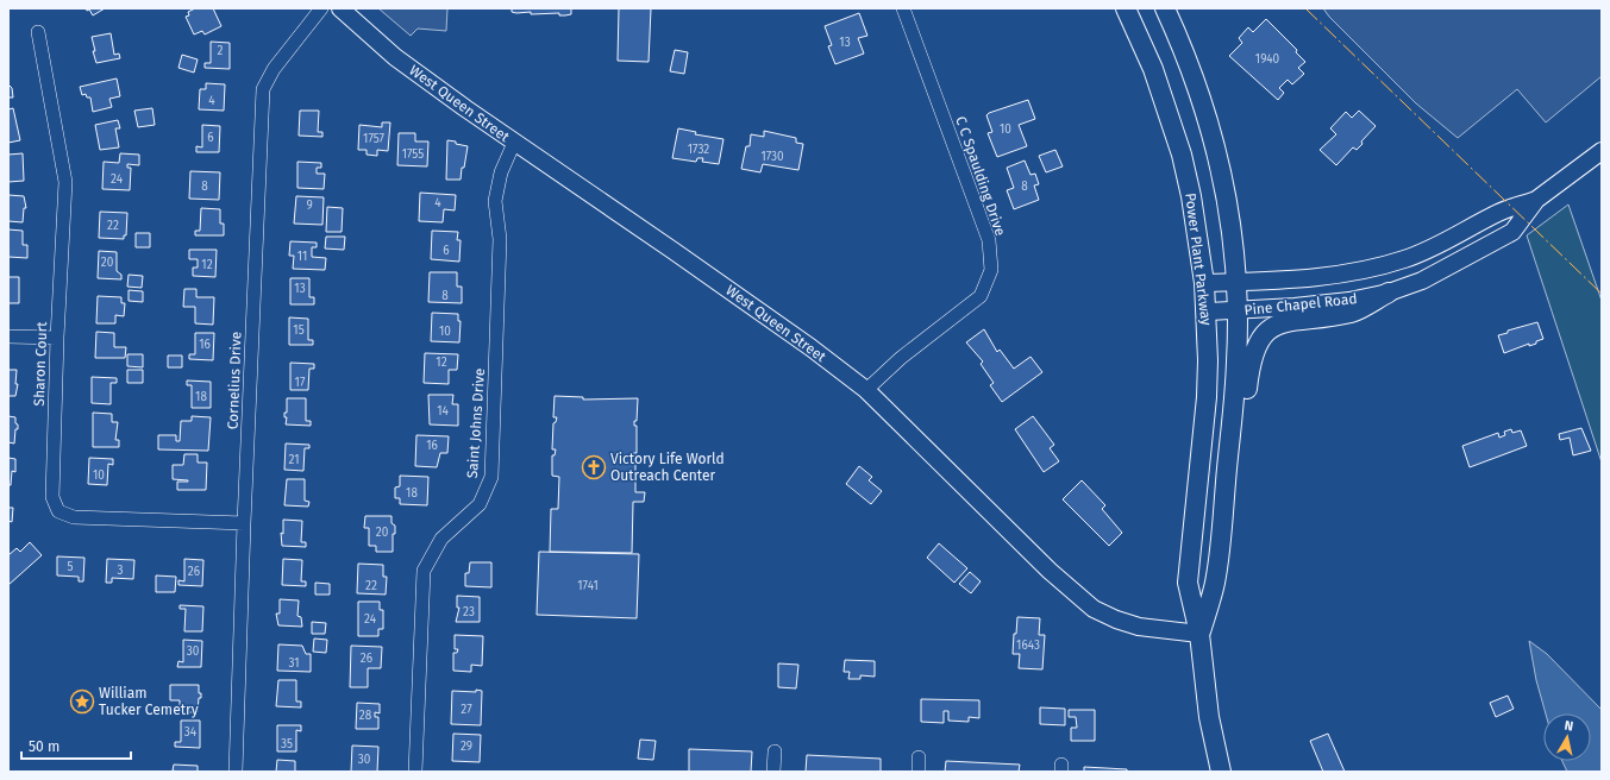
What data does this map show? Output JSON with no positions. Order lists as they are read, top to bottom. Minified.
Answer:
{"streets":{"main road":["Power Plant Parkway"],"street":["West Queen Street","C C Spaulding Drive","Pine Chapel Road","Sharon Court","Cornelius Drive","Saint Johns Drive"]},"crossings":[["West Queen Street","C C Spaulding Drive"],["West Queen Street","Power Plant Parkway"],["West Queen Street","Saint Johns Drive"],["Power Plant Parkway","Pine Chapel Road"],["Sharon Court","Cornelius Drive"]],"places":{"church":["Victory Life World Outreach Center"],"place":["William Tucker Cemetry"]},"house_numbers":["13","2","1940","4","10","6","1757","1732","1755","1730","24","8","8","4","9","22","6","11","20","12","13","8","15","10","16","12","17","18","14","16","21","10","18","20","5","3","26","22","1741","23","24","1643","30","26","31","27","28","34","35","29","30"],"scale_bar":"50 m","north":"top"}
